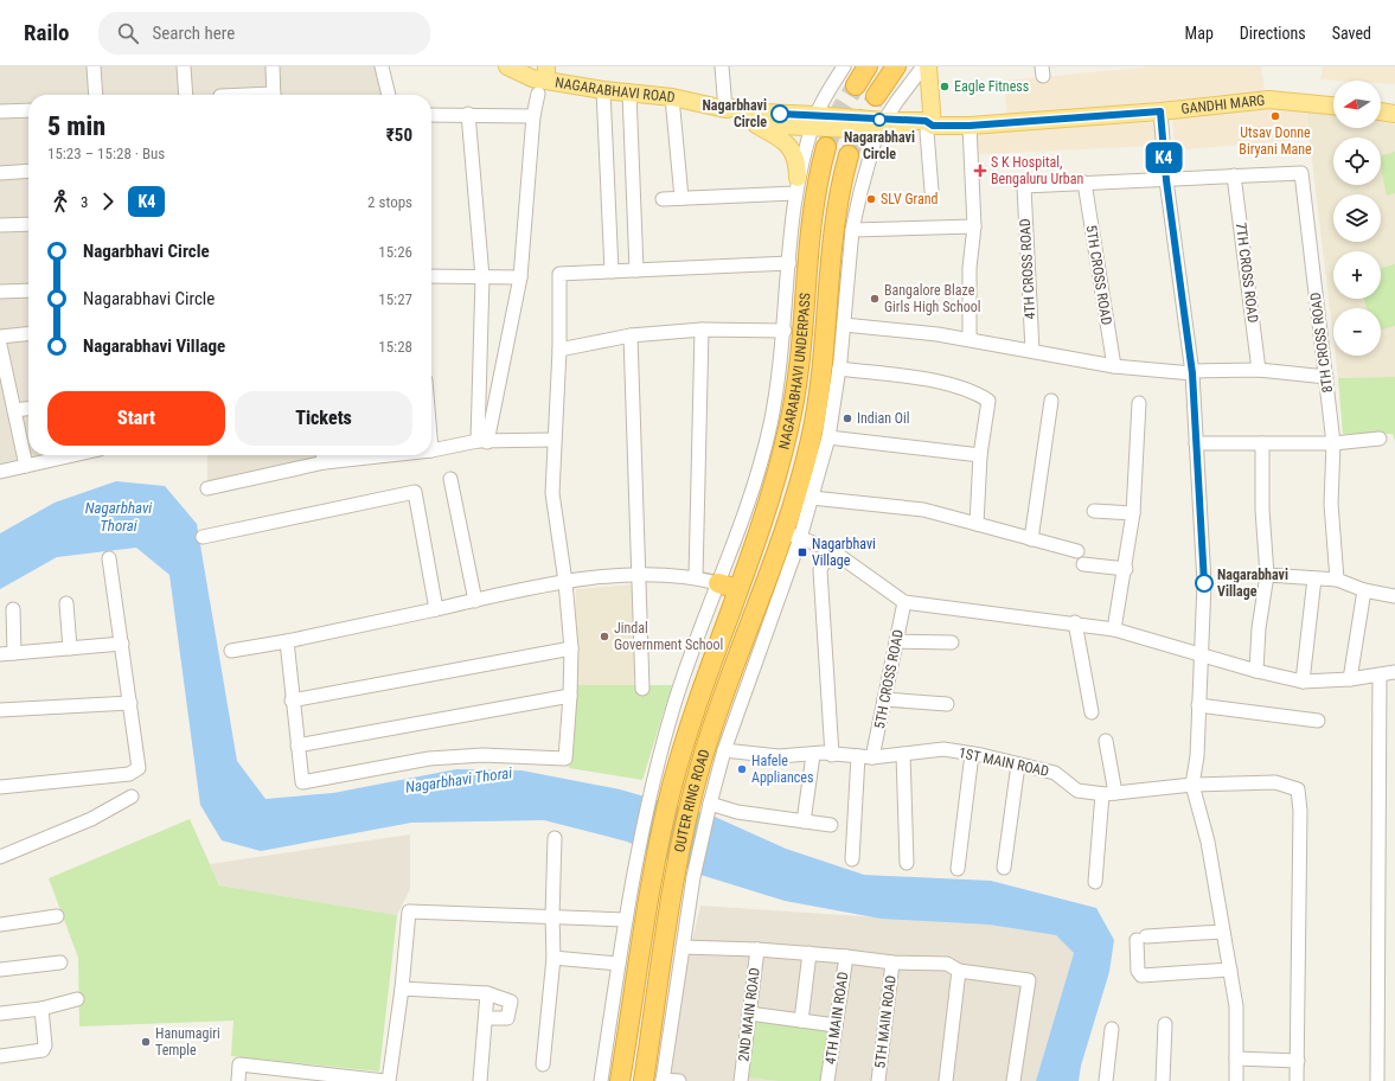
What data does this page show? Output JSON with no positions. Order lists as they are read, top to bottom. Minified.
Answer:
{"streets":{"highway":["NAGARABHAVI UNDERPASS","OUTER RING ROAD"],"main road":["NAGARABHAVI ROAD","GANDHI MARG"],"street":["4TH CROSS ROAD","7TH CROSS ROAD","5TH CROSS ROAD","8TH CROSS ROAD","1ST MAIN ROAD","2ND MAIN ROAD","4TH MAIN ROAD","5TH MAIN ROAD"]},"crossings":[["4TH CROSS ROAD","5TH CROSS ROAD"],["7TH CROSS ROAD","8TH CROSS ROAD"],["5TH CROSS ROAD","1ST MAIN ROAD"],["NAGARABHAVI UNDERPASS","OUTER RING ROAD"]],"water":["Nagarbhavi Thorai"],"places":{"other":["Eagle Fitness","Nagarbhavi Circle","Utsav Donne Biryani Mane","Nagarabhavi Circle","SLV Grand","Bangalore Blaze Girls High School","Indian Oil","Nagarabhavi Village","Jindal Government School","Hafele Appliances","Hanumagiri Temple"],"health":["S K Hospital, Bengaluru Urban"],"transit":["Nagarbhavi Village"]},"lines":["bus line K4"],"north":"left","page":{"header":"Railo","search":"Search here","nav":["Map","Directions","Saved"],"on_map":"K4","map_buttons":["+","−"],"heading":["5 min","15:23 – 15:28 · Bus","₹50"],"legs":["3","K4","2 stops"],"list":[{"name":"Nagarbhavi Circle","value":"15:26"},{"name":"Nagarabhavi Circle","value":"15:27"},{"name":"Nagarabhavi Village","value":"15:28"}],"buttons":["Start","Tickets"]}}
